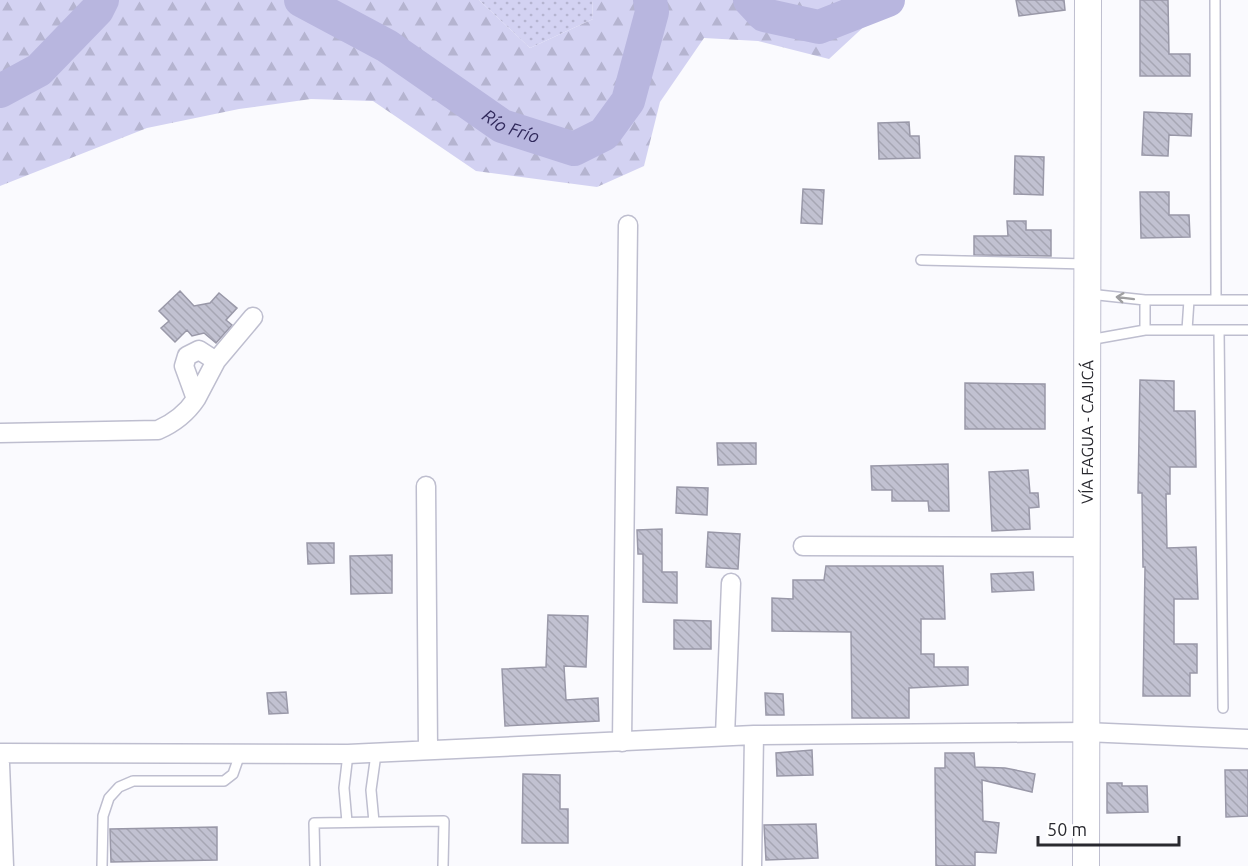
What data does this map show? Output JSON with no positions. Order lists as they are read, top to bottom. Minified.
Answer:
{"streets":{"street":["VÍA FAGUA - CAJICÁ"]},"water":["Río Frío"],"scale_bar":"50 m"}
